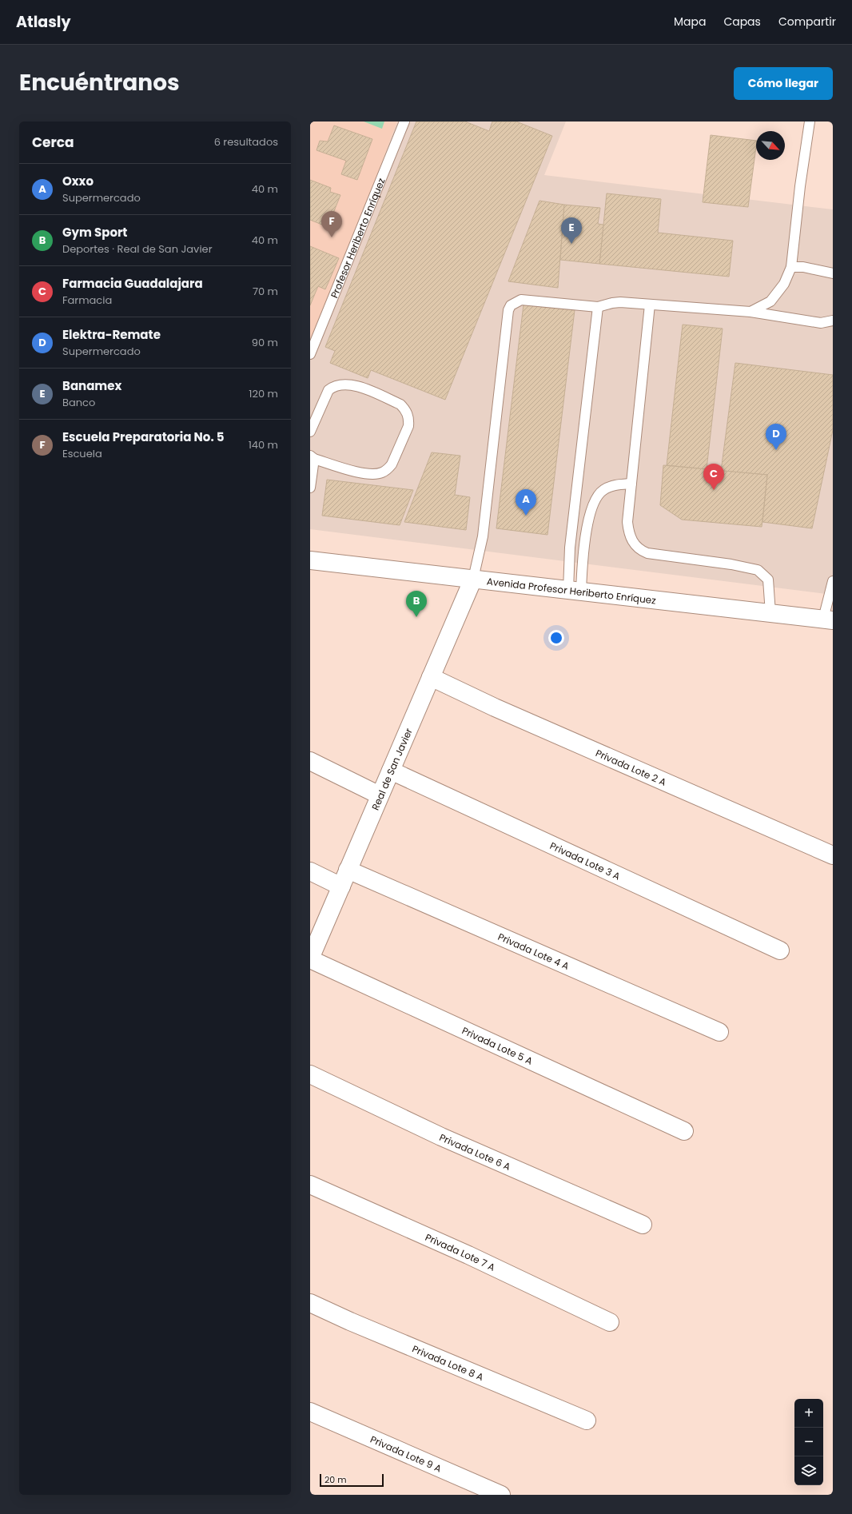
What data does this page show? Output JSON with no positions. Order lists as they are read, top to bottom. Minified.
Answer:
{"streets":{"street":["Avenida Profesor Heriberto Enríquez","Privada Lote 2 A","Real de San Javier","Privada Lote 3 A","Privada Lote 4 A","Privada Lote 5 A","Privada Lote 6 A","Privada Lote 7 A","Privada Lote 8 A","Privada Lote 9 A"],"lane":["Profesor Heriberto Enríquez"]},"crossings":[["Avenida Profesor Heriberto Enríquez","Real de San Javier"],["Privada Lote 2 A","Real de San Javier"],["Real de San Javier","Privada Lote 3 A"],["Real de San Javier","Privada Lote 4 A"],["Real de San Javier","Privada Lote 5 A"]],"scale_bar":"20 m","north":"bottom right","page":{"header":"Atlasly","nav":["Mapa","Capas","Compartir"],"title":"Encuéntranos","buttons":"Cómo llegar","heading":["Cerca","6 resultados"],"list":[{"mark":"A","name":"Oxxo","note":"Supermercado","value":"40 m"},{"mark":"B","name":"Gym Sport","note":"Deportes · Real de San Javier","value":"40 m"},{"mark":"C","name":"Farmacia Guadalajara","note":"Farmacia","value":"70 m"},{"mark":"D","name":"Elektra-Remate","note":"Supermercado","value":"90 m"},{"mark":"E","name":"Banamex","note":"Banco","value":"120 m"},{"mark":"F","name":"Escuela Preparatoria No. 5","note":"Escuela","value":"140 m"}],"pins":["F","E","D","C","A","B"],"map_buttons":["+","−"],"scale":"20 m"}}
